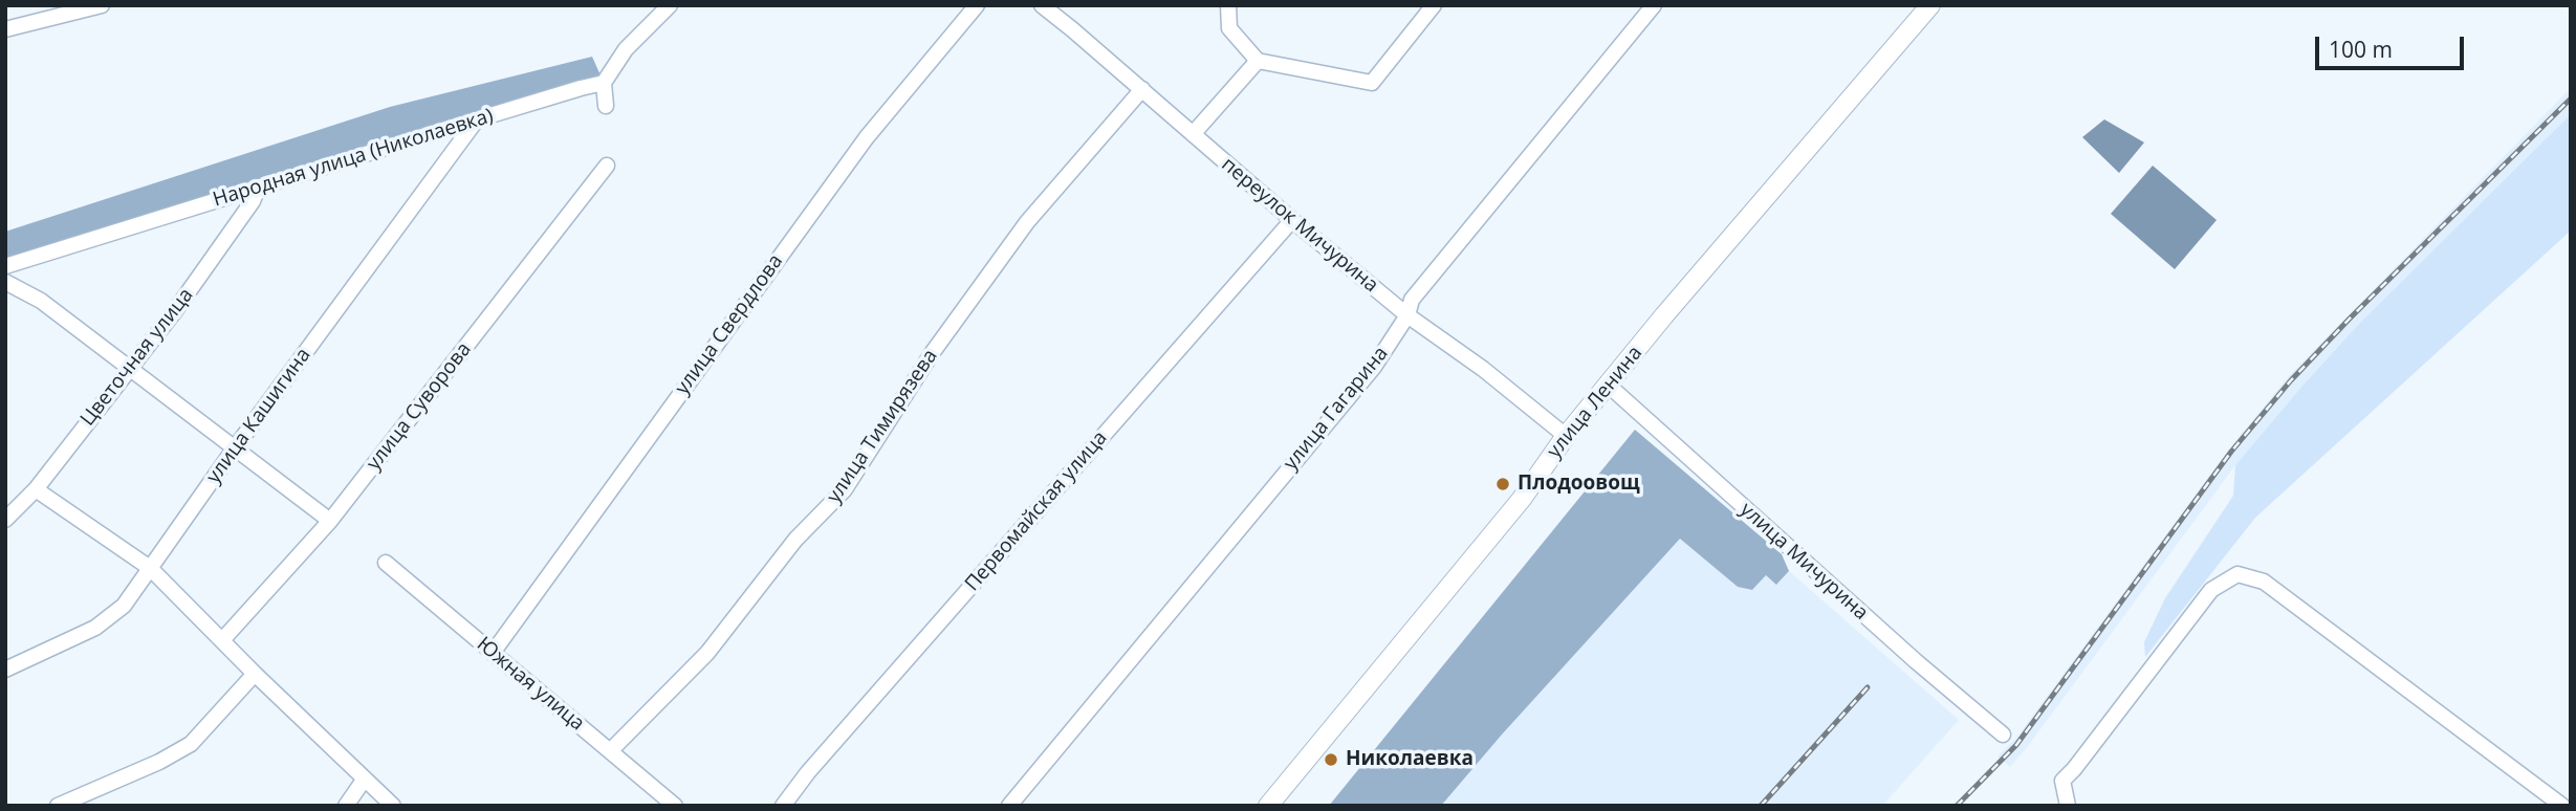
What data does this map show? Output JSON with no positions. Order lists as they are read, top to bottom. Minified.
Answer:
{"streets":{"main road":["улица Ленина"],"street":["Народная улица (Николаевка)","переулок Мичурина","улица Свердлова","Цветочная улица","улица Суворова","улица Гагарина","улица Кашигина","улица Тимирязева","Первомайская улица","улица Мичурина","Южная улица"]},"crossings":[["Народная улица (Николаевка)","Цветочная улица"],["Народная улица (Николаевка)","улица Кашигина"],["переулок Мичурина","улица Ленина"],["переулок Мичурина","улица Гагарина"],["переулок Мичурина","улица Тимирязева"],["переулок Мичурина","Первомайская улица"],["улица Свердлова","Южная улица"],["улица Ленина","улица Мичурина"],["улица Тимирязева","Южная улица"]],"places":["Плодоовощ","Николаевка"],"scale_bar":"100 m"}
